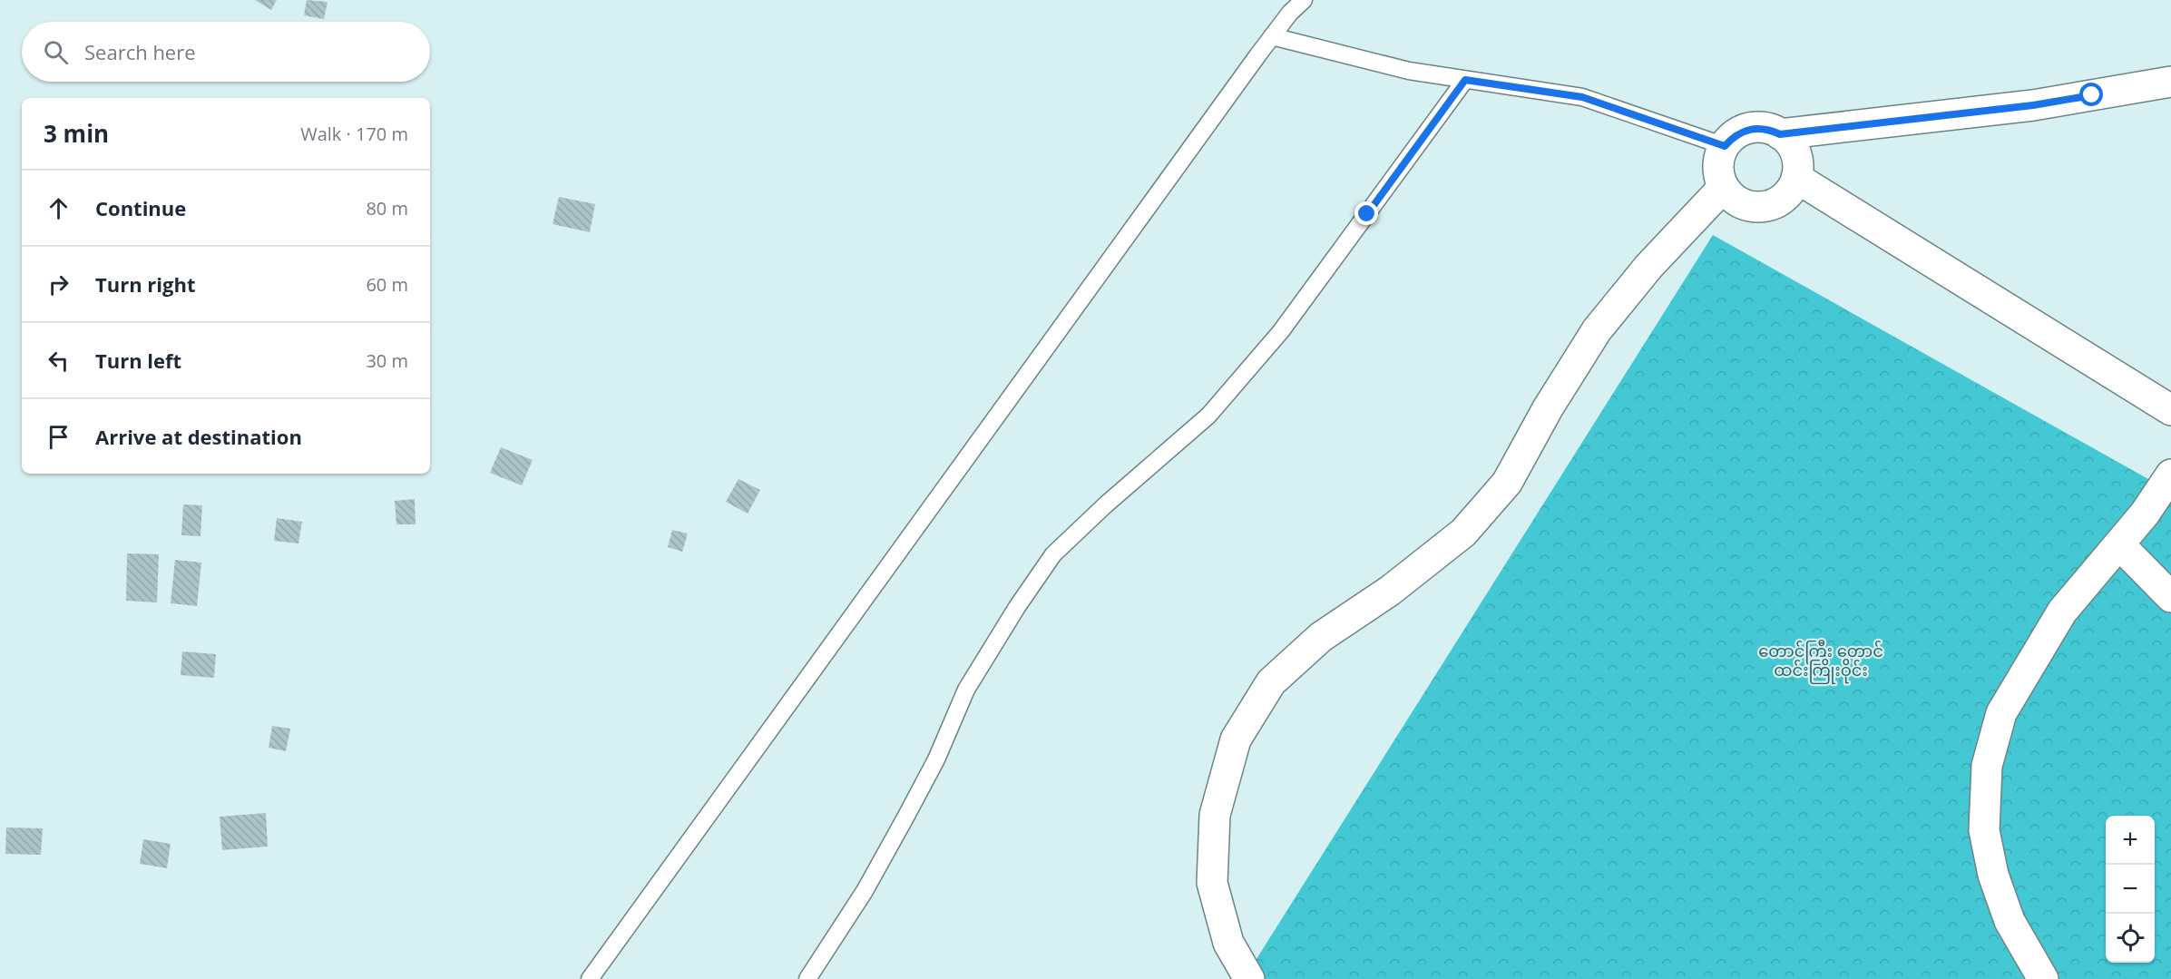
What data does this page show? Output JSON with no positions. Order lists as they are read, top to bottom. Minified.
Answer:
{"parks":["တောင်ကြီး တောင် ထင်းကြိုးဝိုင်း"],"page":{"search":"Search here","heading":["3 min","Walk · 170 m"],"list":[["Continue","80 m"],["Turn right","60 m"],["Turn left","30 m"],"Arrive at destination"],"map_buttons":["+","−"]}}
